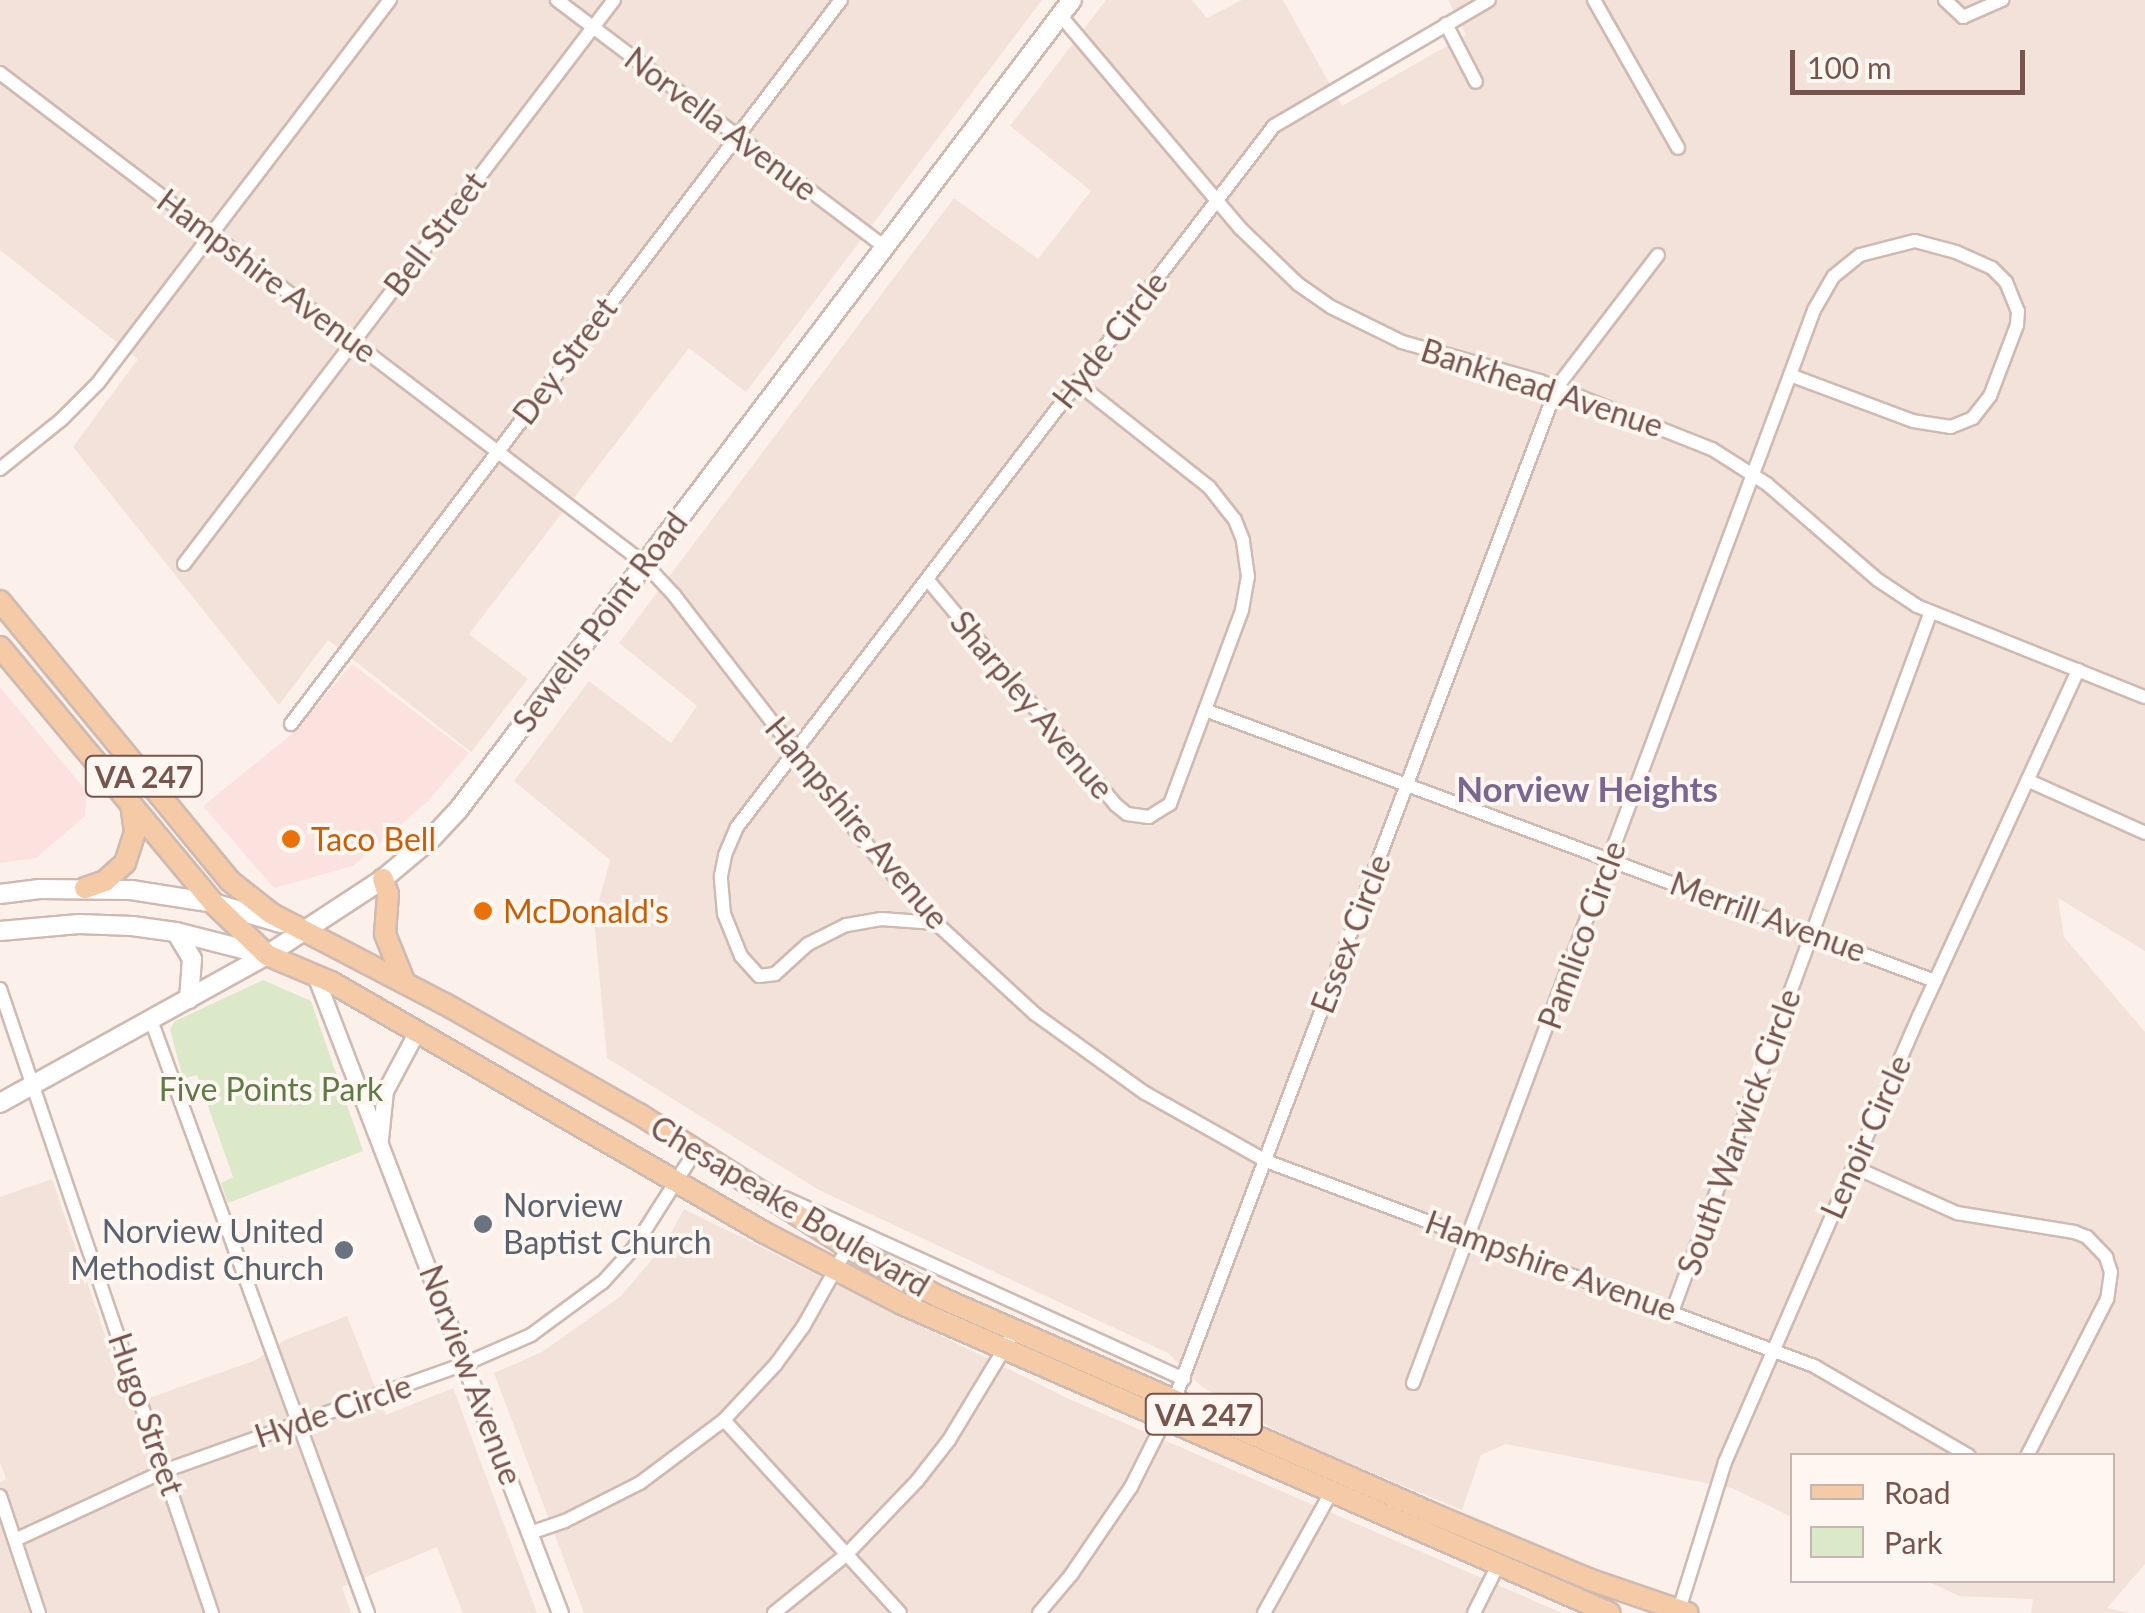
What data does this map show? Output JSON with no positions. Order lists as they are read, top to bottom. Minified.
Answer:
{"streets":{"main road":["Sewells Point Road","VA 247","Chesapeake Boulevard"],"street":["Norvella Avenue","Bell Street","Hampshire Avenue","Hyde Circle","Dey Street","Bankhead Avenue","Sharpley Avenue","Merrill Avenue","Essex Circle","Pamlico Circle","South Warwick Circle","Lenoir Circle","Norview Avenue","Hugo Street"]},"crossings":[["Norvella Avenue","Bell Street"],["Norvella Avenue","Dey Street"],["Norvella Avenue","Sewells Point Road"],["Bell Street","Hampshire Avenue"],["Hampshire Avenue","Hyde Circle"],["Hampshire Avenue","Dey Street"],["Hampshire Avenue","Sewells Point Road"],["Hampshire Avenue","Essex Circle"],["Hampshire Avenue","Pamlico Circle"],["Hampshire Avenue","South Warwick Circle"],["Hampshire Avenue","Lenoir Circle"],["Hyde Circle","Bankhead Avenue"],["Hyde Circle","Sharpley Avenue"],["Hyde Circle","Chesapeake Boulevard"],["Hyde Circle","Norview Avenue"],["Hyde Circle","Hugo Street"],["Bankhead Avenue","Sewells Point Road"],["Bankhead Avenue","Essex Circle"],["Bankhead Avenue","Pamlico Circle"],["Bankhead Avenue","South Warwick Circle"],["Bankhead Avenue","Lenoir Circle"],["Sewells Point Road","VA 247"],["Sewells Point Road","Chesapeake Boulevard"],["Sewells Point Road","Hugo Street"],["Sharpley Avenue","Merrill Avenue"],["VA 247","Chesapeake Boulevard"],["Merrill Avenue","Essex Circle"],["Merrill Avenue","Pamlico Circle"],["Merrill Avenue","South Warwick Circle"],["Merrill Avenue","Lenoir Circle"],["Essex Circle","Chesapeake Boulevard"],["Lenoir Circle","Chesapeake Boulevard"],["Chesapeake Boulevard","Norview Avenue"]],"districts":["Norview Heights"],"parks":["Five Points Park"],"places":["Taco Bell","McDonald's","Norview Baptist Church","Norview United Methodist Church"],"legend":["Road","Park"],"scale_bar":"100 m"}
